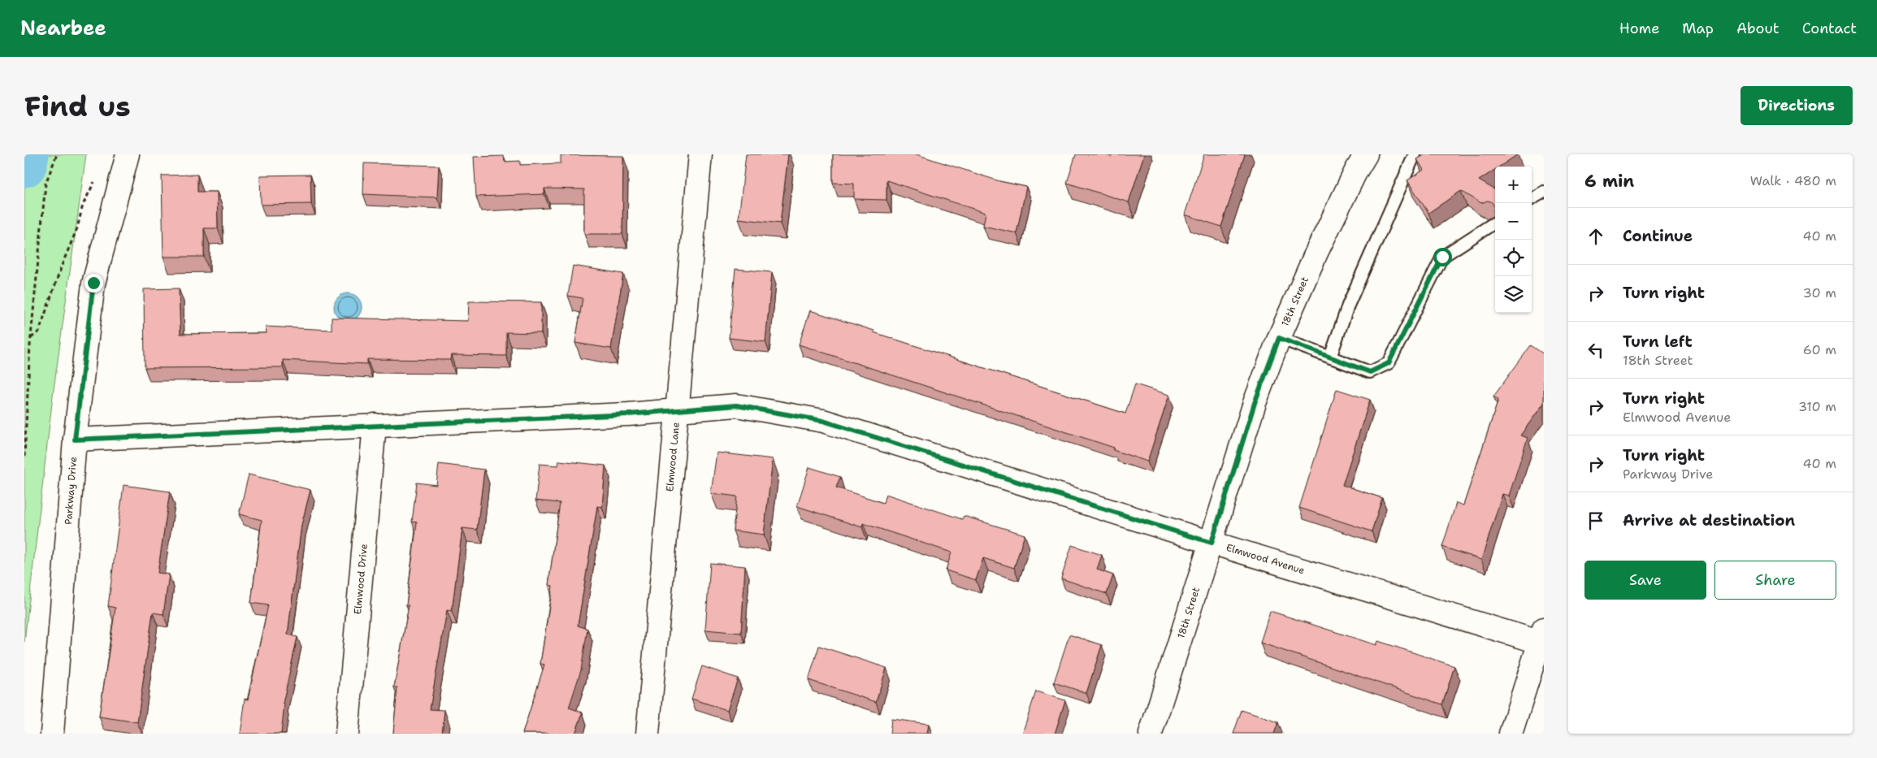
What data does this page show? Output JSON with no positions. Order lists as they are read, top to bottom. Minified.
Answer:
{"streets":{"street":["18th Street","Elmwood Lane","Parkway Drive","Elmwood Avenue","Elmwood Drive"]},"crossings":[["18th Street","Elmwood Avenue"],["Elmwood Lane","Elmwood Avenue"],["Parkway Drive","Elmwood Avenue"],["Elmwood Avenue","Elmwood Drive"]],"page":{"header":"Nearbee","nav":["Home","Map","About","Contact"],"buttons":["Directions",["Save","Share"]],"title":"Find us","heading":["6 min","Walk · 480 m"],"map_buttons":["+","−"],"list":[["Continue","40 m"],["Turn right","30 m"],["Turn left","18th Street","60 m"],["Turn right","Elmwood Avenue","310 m"],["Turn right","Parkway Drive","40 m"],"Arrive at destination"]}}
